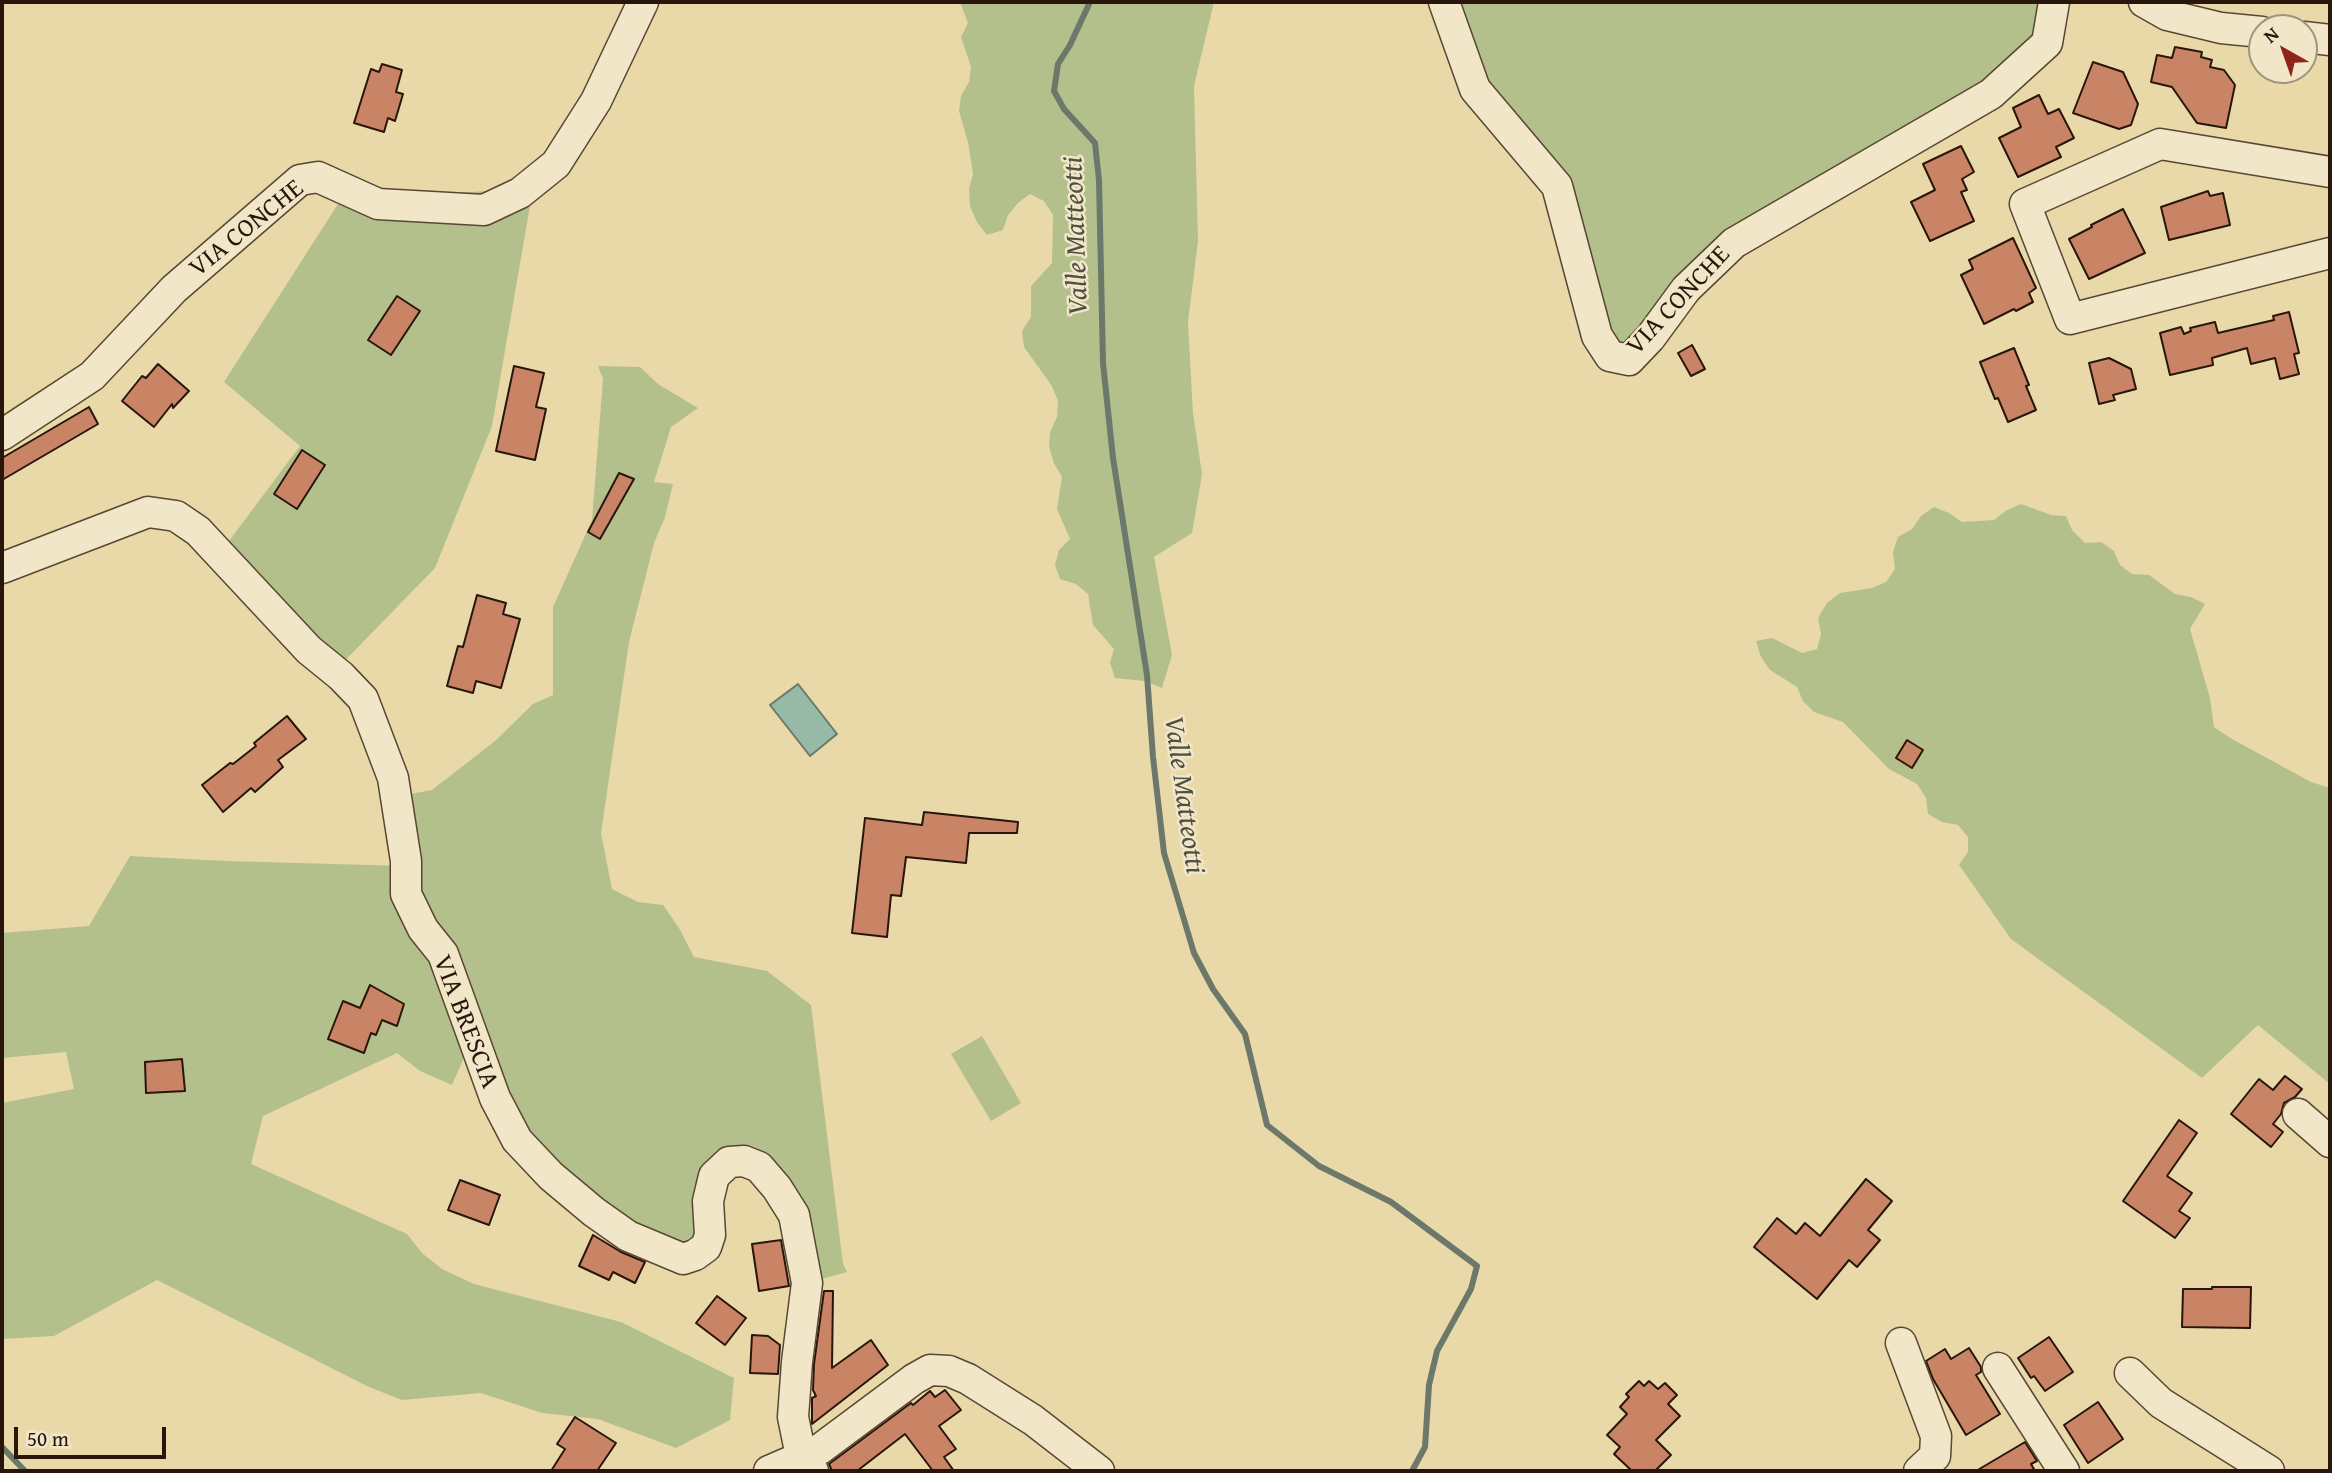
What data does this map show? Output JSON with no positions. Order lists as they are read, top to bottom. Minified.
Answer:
{"streets":{"street":["VIA CONCHE","VIA BRESCIA"]},"water":["Valle Matteotti"],"scale_bar":"50 m","north":"top left"}
